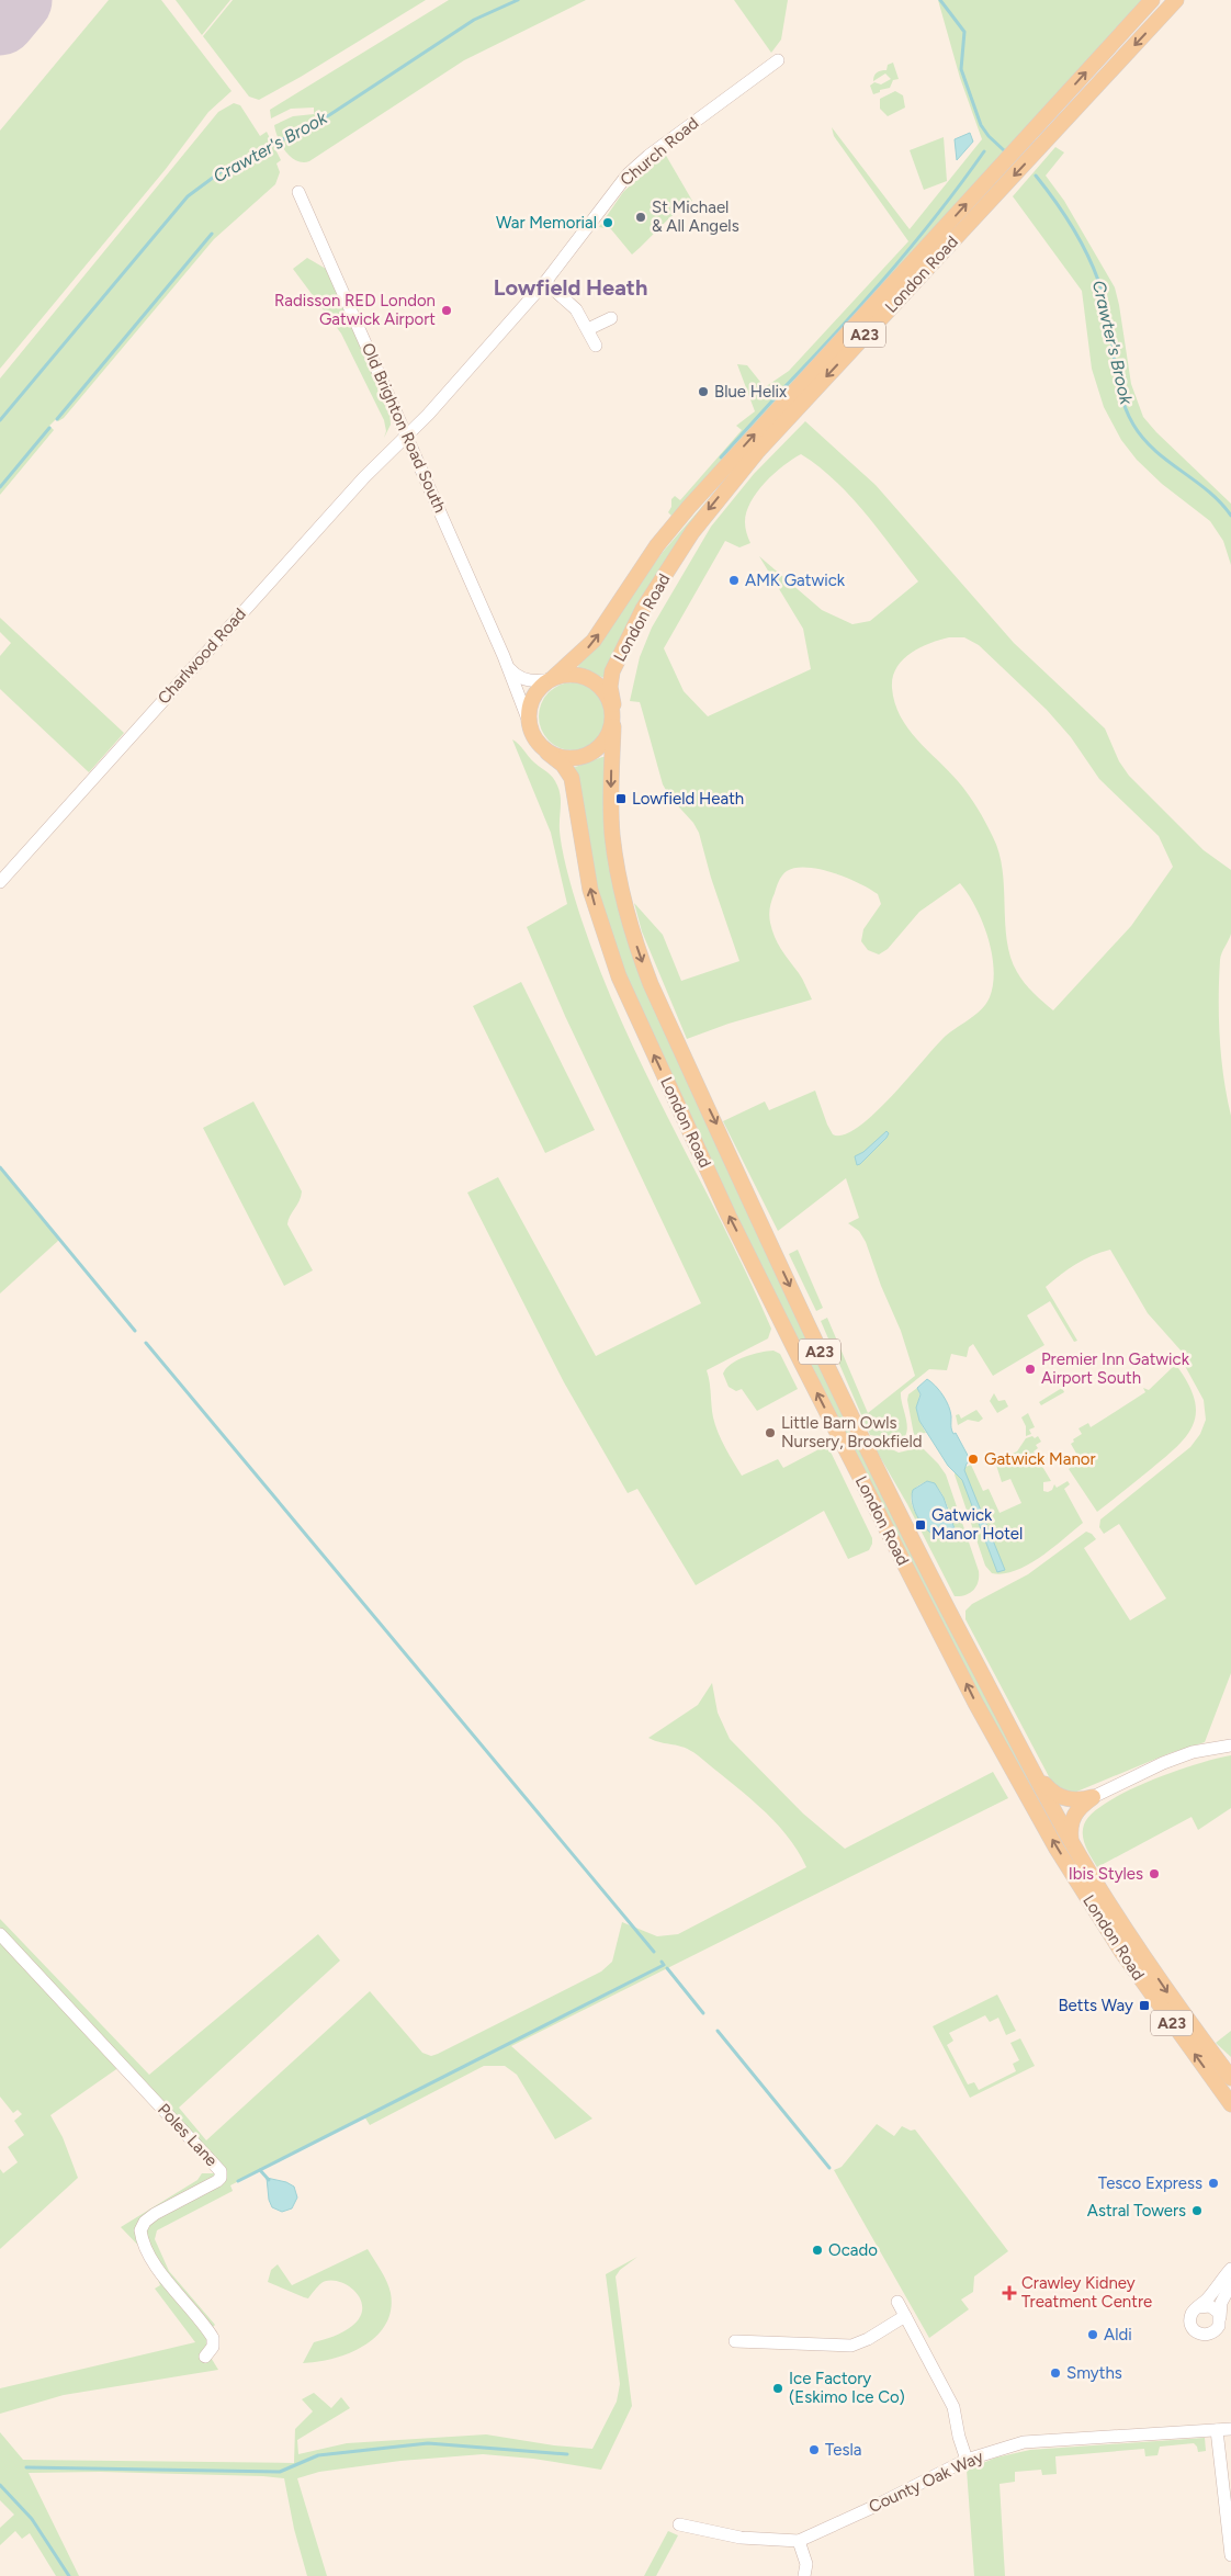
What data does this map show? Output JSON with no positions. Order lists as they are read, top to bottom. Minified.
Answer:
{"streets":{"main road":["London Road","A23"],"street":["Church Road","Old Brighton Road South","Charlwood Road","Poles Lane","County Oak Way"]},"crossings":[["Church Road","Old Brighton Road South"],["Church Road","Charlwood Road"],["London Road","Old Brighton Road South"],["Old Brighton Road South","Charlwood Road"]],"districts":["Lowfield Heath"],"water":["Crawter's Brook"],"places":{"other":["St Michael & All Angels","War Memorial","Radisson RED London Gatwick Airport","Blue Helix","AMK Gatwick","Premier Inn Gatwick Airport South","Little Barn Owls Nursery, Brookfield","Gatwick Manor","Ibis Styles","Tesco Express","Astral Towers","Ocado","Aldi","Smyths","Ice Factory (Eskimo Ice Co)","Tesla"],"transit":["Lowfield Heath","Gatwick Manor Hotel","Betts Way"],"health":["Crawley Kidney Treatment Centre"]}}
